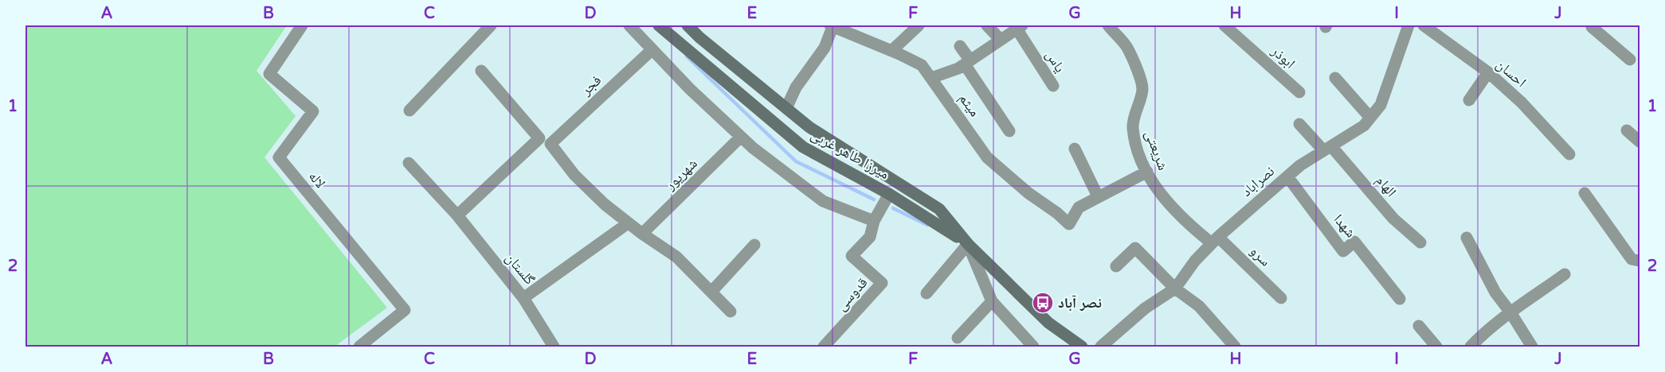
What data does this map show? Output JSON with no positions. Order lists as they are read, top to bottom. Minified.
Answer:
{"streets":{"main road":["میرزا طاهر غربی"],"street":["ابوذر","یاس","احسان","فجر","میثم","شریعتی","شهریور","لاله","نصراباد","الهام","شهدا","سرو","گلستان","قدوسی"]},"crossings":[["فجر","گلستان"],["شریعتی","نصراباد"],["شریعتی","سرو"],["میرزا طاهر غربی","قدوسی"],["نصراباد","الهام"],["نصراباد","شهدا"],["نصراباد","سرو"]],"places":{"bus stop":["نصر آباد"]},"grid":{"columns":["A","B","C","D","E","F","G","H","I","J"],"rows":["1","2"]}}
